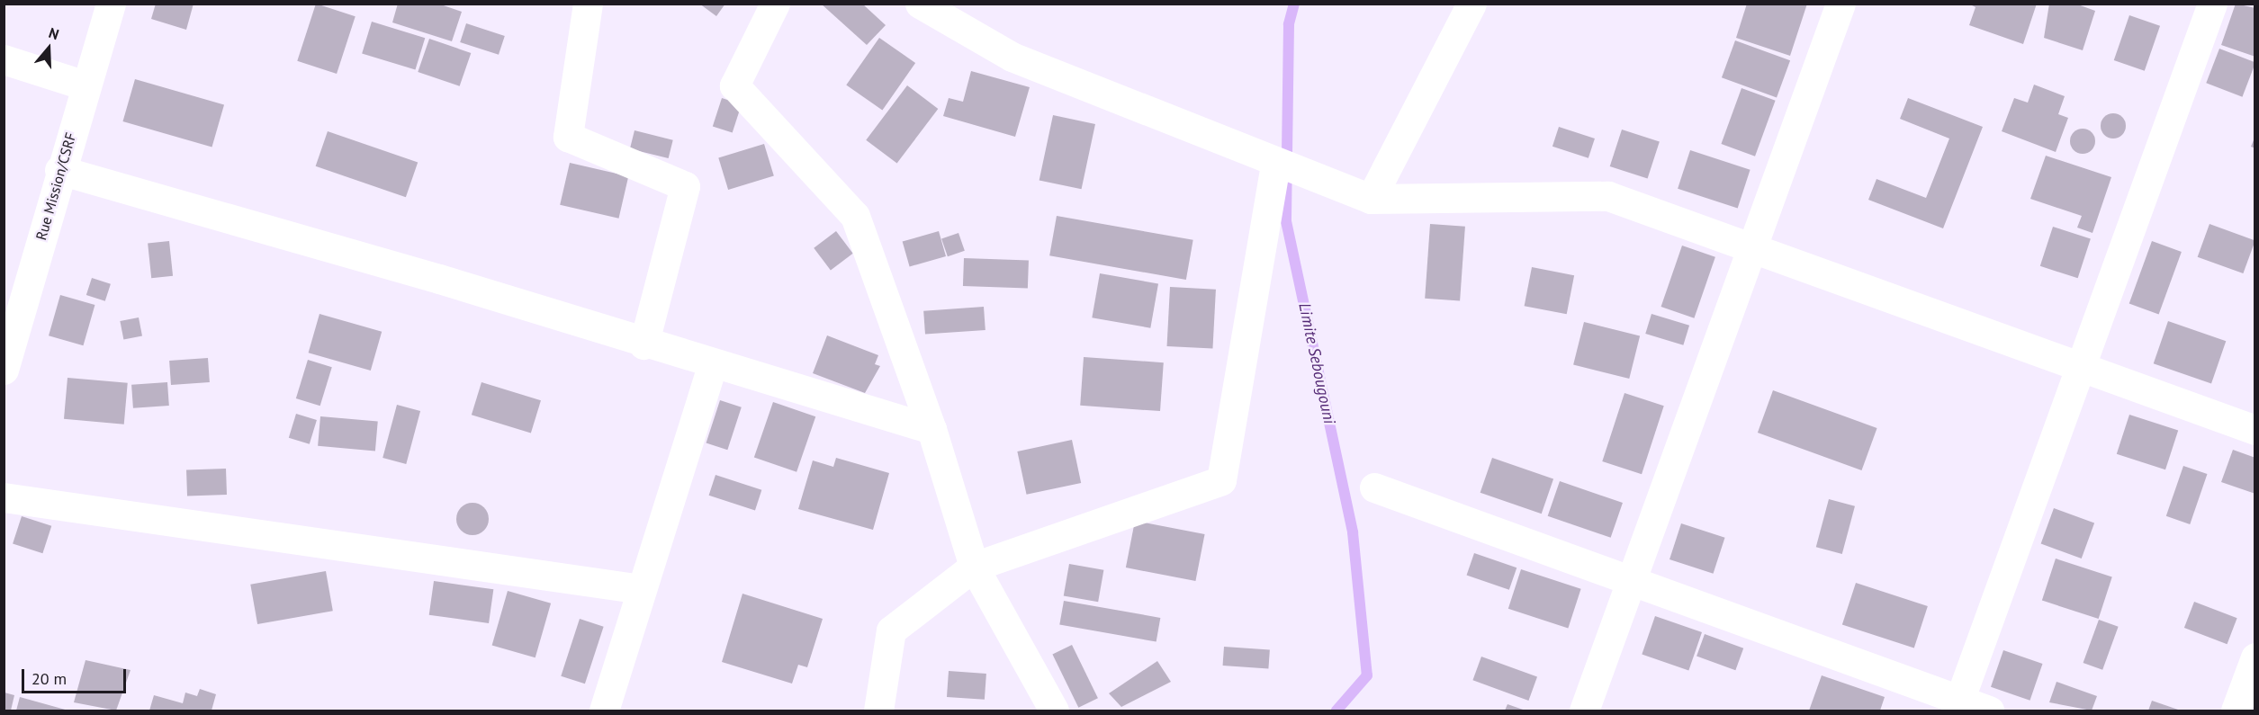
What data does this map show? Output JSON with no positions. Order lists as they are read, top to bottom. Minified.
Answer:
{"streets":{"street":["Rue Mission/CSRF"]},"water":["Limite Sebougouni"],"scale_bar":"20 m","north":"top"}
